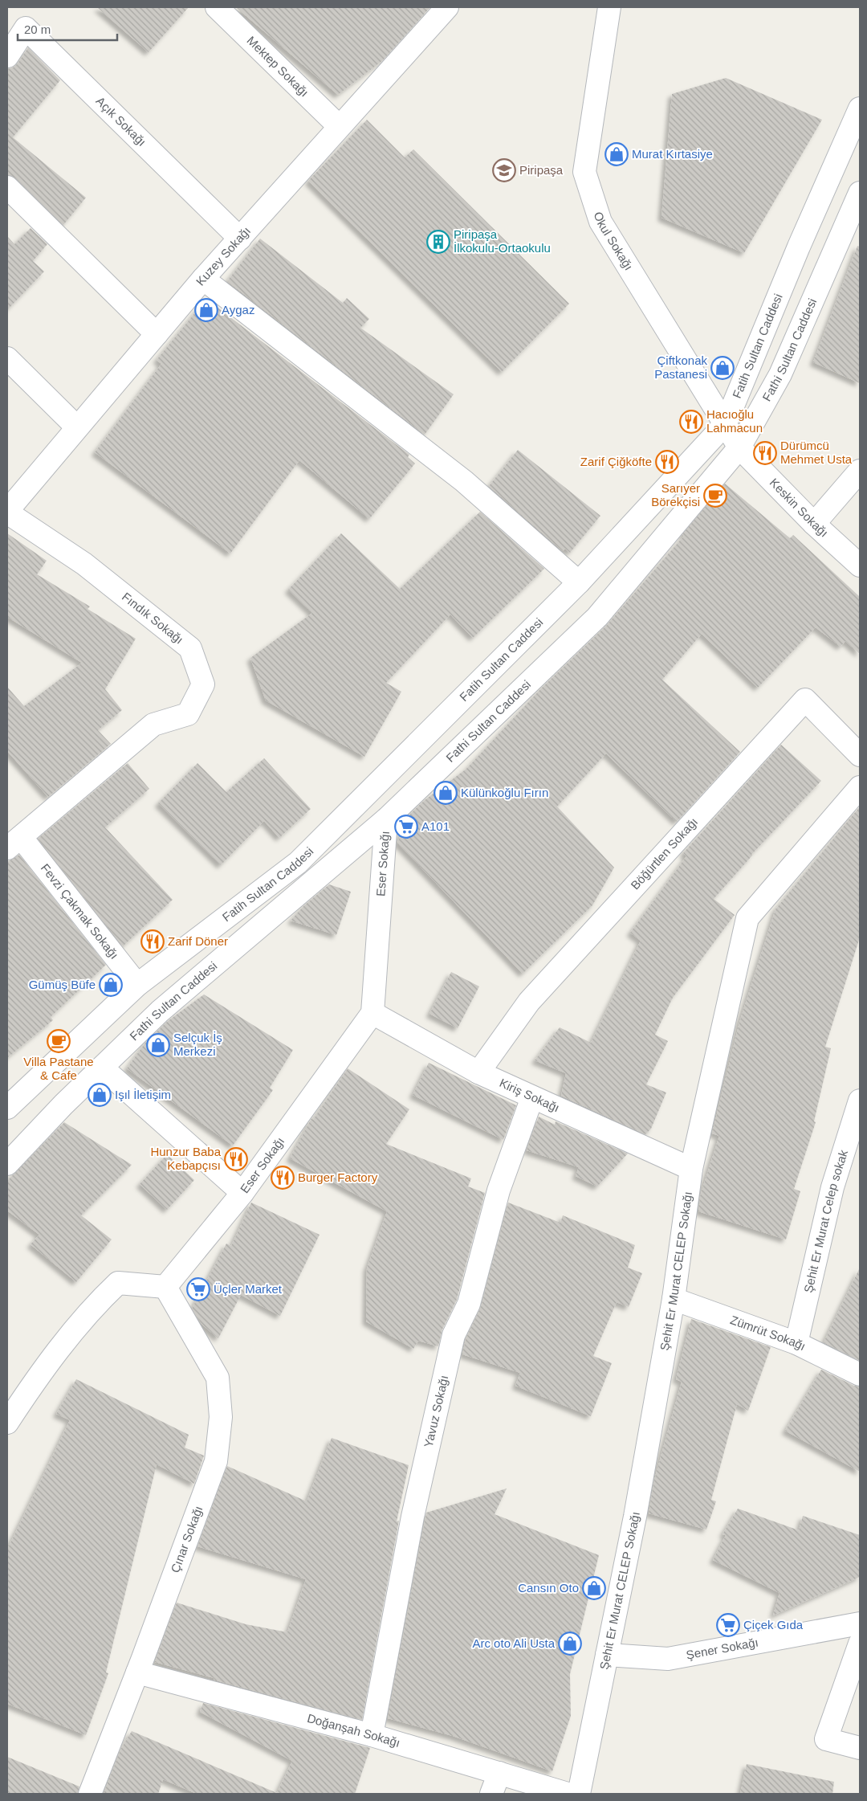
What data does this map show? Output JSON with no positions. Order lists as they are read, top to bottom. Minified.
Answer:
{"streets":{"street":["Mektep Sokağı","Açık Sokağı","Okul Sokağı","Kuzey Sokağı","Fatih Sultan Caddesi","Fathi Sultan Caddesi","Keskin Sokağı","Fındık Sokağı","Böğürtlen Sokağı","Eser Sokağı","Fevzi Çakmak Sokağı","Kiriş Sokağı","Şehit Er Murat Celep sokak","Şehit Er Murat CELEP Sokağı","Zümrüt Sokağı","Yavuz Sokağı","Çınar Sokağı","Şener Sokağı","Doğanşah Sokağı"]},"crossings":[["Mektep Sokağı","Kuzey Sokağı"],["Açık Sokağı","Kuzey Sokağı"],["Okul Sokağı","Fatih Sultan Caddesi"],["Okul Sokağı","Fathi Sultan Caddesi"],["Okul Sokağı","Keskin Sokağı"],["Kuzey Sokağı","Fındık Sokağı"],["Fatih Sultan Caddesi","Fevzi Çakmak Sokağı"],["Fathi Sultan Caddesi","Keskin Sokağı"],["Fathi Sultan Caddesi","Eser Sokağı"],["Fındık Sokağı","Fevzi Çakmak Sokağı"],["Böğürtlen Sokağı","Kiriş Sokağı"],["Eser Sokağı","Kiriş Sokağı"],["Eser Sokağı","Çınar Sokağı"],["Kiriş Sokağı","Şehit Er Murat CELEP Sokağı"],["Kiriş Sokağı","Yavuz Sokağı"],["Şehit Er Murat Celep sokak","Zümrüt Sokağı"],["Şehit Er Murat CELEP Sokağı","Zümrüt Sokağı"],["Şehit Er Murat CELEP Sokağı","Şener Sokağı"],["Yavuz Sokağı","Doğanşah Sokağı"],["Çınar Sokağı","Doğanşah Sokağı"]],"places":{"shop":["Murat Kırtasiye","Aygaz","Çiftkonak Pastanesi","Külünkoğlu Fırın","Gümüş Büfe","Selçuk İş Merkezi","Işıl İletişim","Cansın Oto","Arc oto Ali Usta"],"school or university":["Piripaşa"],"building":["Piripaşa İlkokulu-Ortaokulu"],"restaurant":["Hacıoğlu Lahmacun","Dürümcü Mehmet Usta","Zarif Çiğköfte","Zarif Döner","Hunzur Baba Kebapçısı","Burger Factory"],"cafe":["Sarıyer Börekçisi","Villa Pastane & Cafe"],"supermarket":["A101","Üçler Market","Çiçek Gıda"]},"scale_bar":"20 m"}
